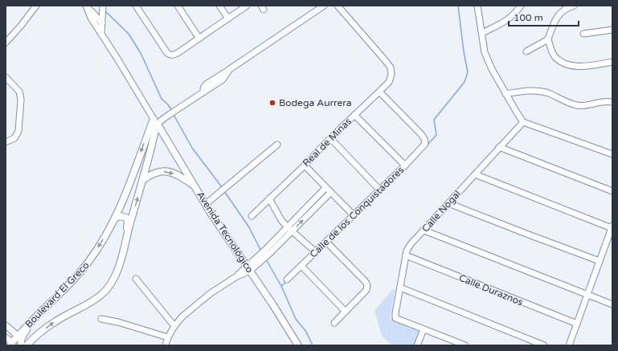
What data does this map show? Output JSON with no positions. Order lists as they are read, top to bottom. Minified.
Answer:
{"streets":{"main road":["Avenida Tecnológico","Boulevard El Greco"],"street":["Real de Minas","Calle Nogal","Calle de los Conquistadores","Calle Duraznos"]},"crossings":[["Real de Minas","Calle de los Conquistadores"],["Calle Nogal","Calle Duraznos"],["Avenida Tecnológico","Boulevard El Greco"]],"places":["Bodega Aurrera"],"scale_bar":"100 m"}
